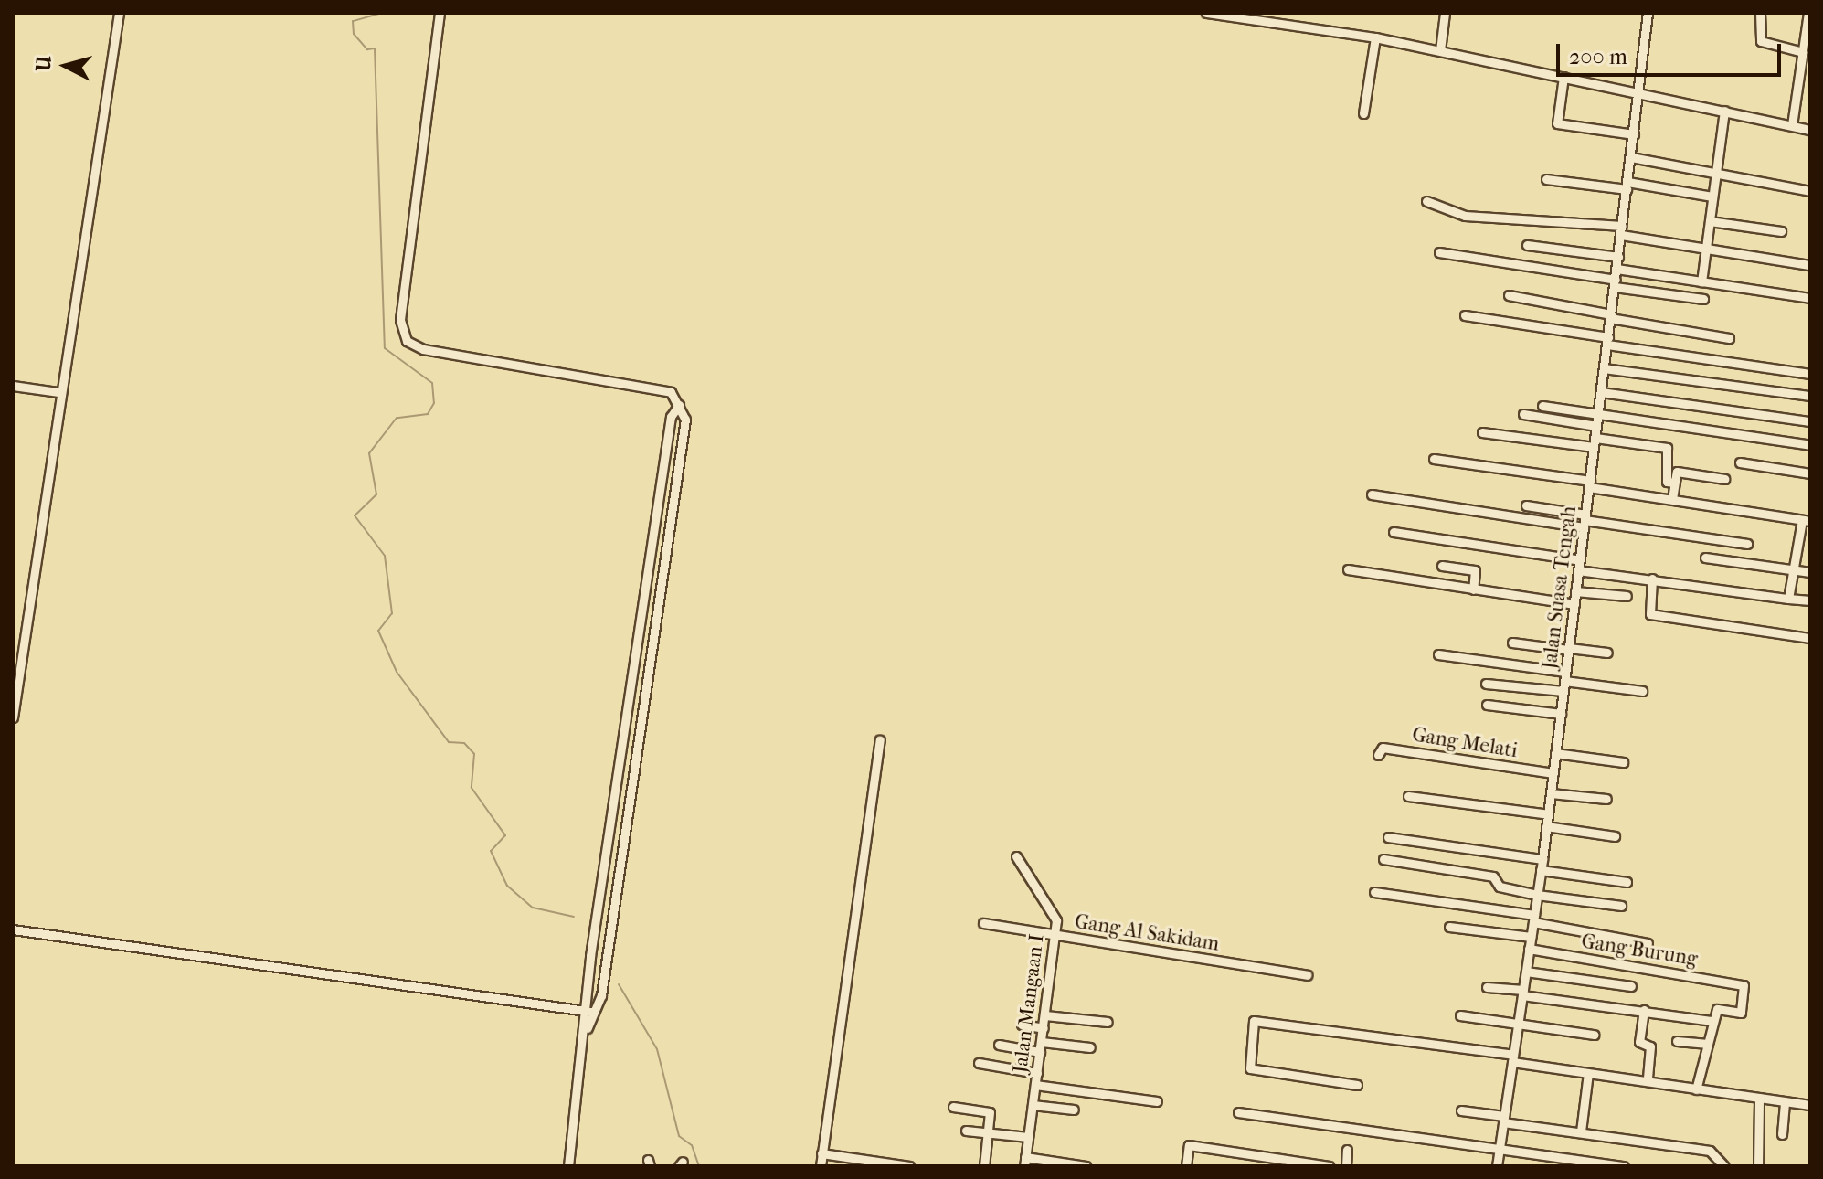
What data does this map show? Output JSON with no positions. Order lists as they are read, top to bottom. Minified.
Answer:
{"streets":{"street":["Jalan Suasa Tengah","Gang Melati","Gang Al Sakidam","Gang Burung","Jalan Mangaan I"]},"crossings":[["Jalan Suasa Tengah","Gang Melati"],["Jalan Suasa Tengah","Gang Burung"],["Gang Al Sakidam","Jalan Mangaan I"]],"scale_bar":"200 m","north":"left"}
